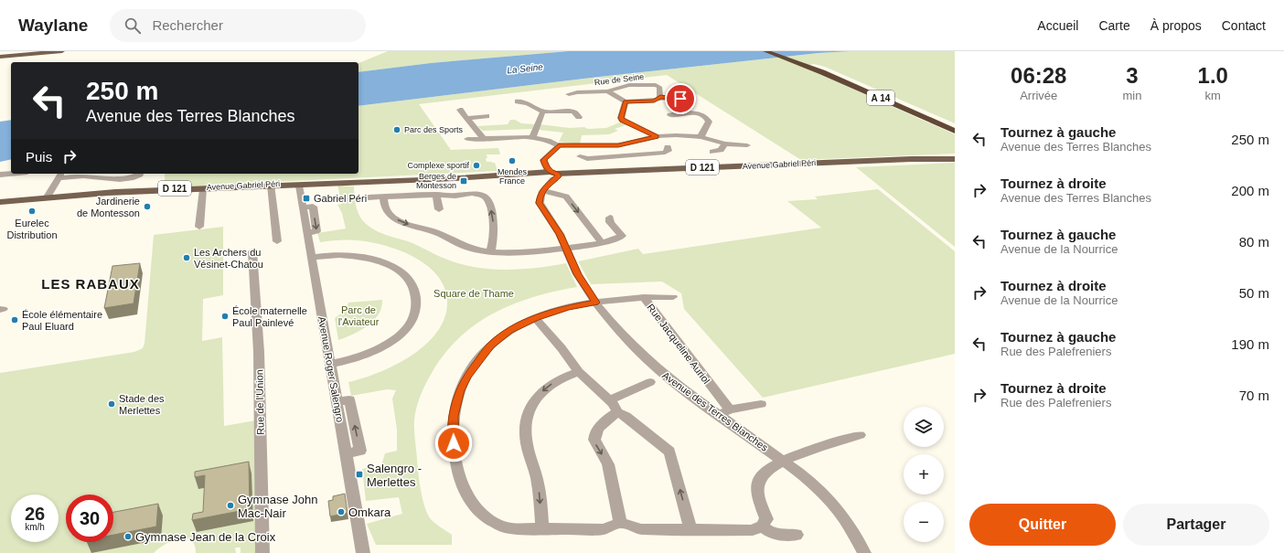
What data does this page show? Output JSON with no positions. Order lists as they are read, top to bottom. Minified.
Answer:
{"streets":{"highway":["A 14"],"main road":["Avenue Gabriel Péri","D 121"],"street":["Rue de Seine","Rue Jacqueline Auriol","Avenue Roger Salengro","Rue de l'Union","Avenue des Terres Blanches"]},"crossings":[["Avenue Gabriel Péri","Avenue Roger Salengro"],["Avenue Gabriel Péri","Avenue des Terres Blanches"],["Rue Jacqueline Auriol","Avenue des Terres Blanches"]],"districts":["LES RABAUX"],"water":["La Seine"],"parks":["Square de Thame","Parc de l'Aviateur"],"places":{"other":["Parc des Sports","Mendes France","Complexe sportif","Jardinerie de Montesson","Eurelec Distribution","Les Archers du Vésinet-Chatou","École maternelle Paul Painlevé","École élémentaire Paul Eluard","Stade des Merlettes","Gymnase John Mac-Nair","Omkara","Gymnase Jean de la Croix"],"transit":["Berges de Montesson","Gabriel Péri","Salengro - Merlettes"]},"page":{"header":"Waylane","search":"Rechercher","nav":["Accueil","Carte","À propos","Contact"],"eta":["06:28","Arrivée","3","min","1.0","km"],"turn":["250 m","Avenue des Terres Blanches"],"list":[{"name":"Tournez à gauche","note":"Avenue des Terres Blanches","value":"250 m"},{"name":"Tournez à droite","note":"Avenue des Terres Blanches","value":"200 m"},{"name":"Tournez à gauche","note":"Avenue de la Nourrice","value":"80 m"},{"name":"Tournez à droite","note":"Avenue de la Nourrice","value":"50 m"},{"name":"Tournez à gauche","note":"Rue des Palefreniers","value":"190 m"},{"name":"Tournez à droite","note":"Rue des Palefreniers","value":"70 m"}],"then":"Puis","map_buttons":["+","−"],"speed":"26 km/h","limit":"30","buttons":["Quitter","Partager"]}}
